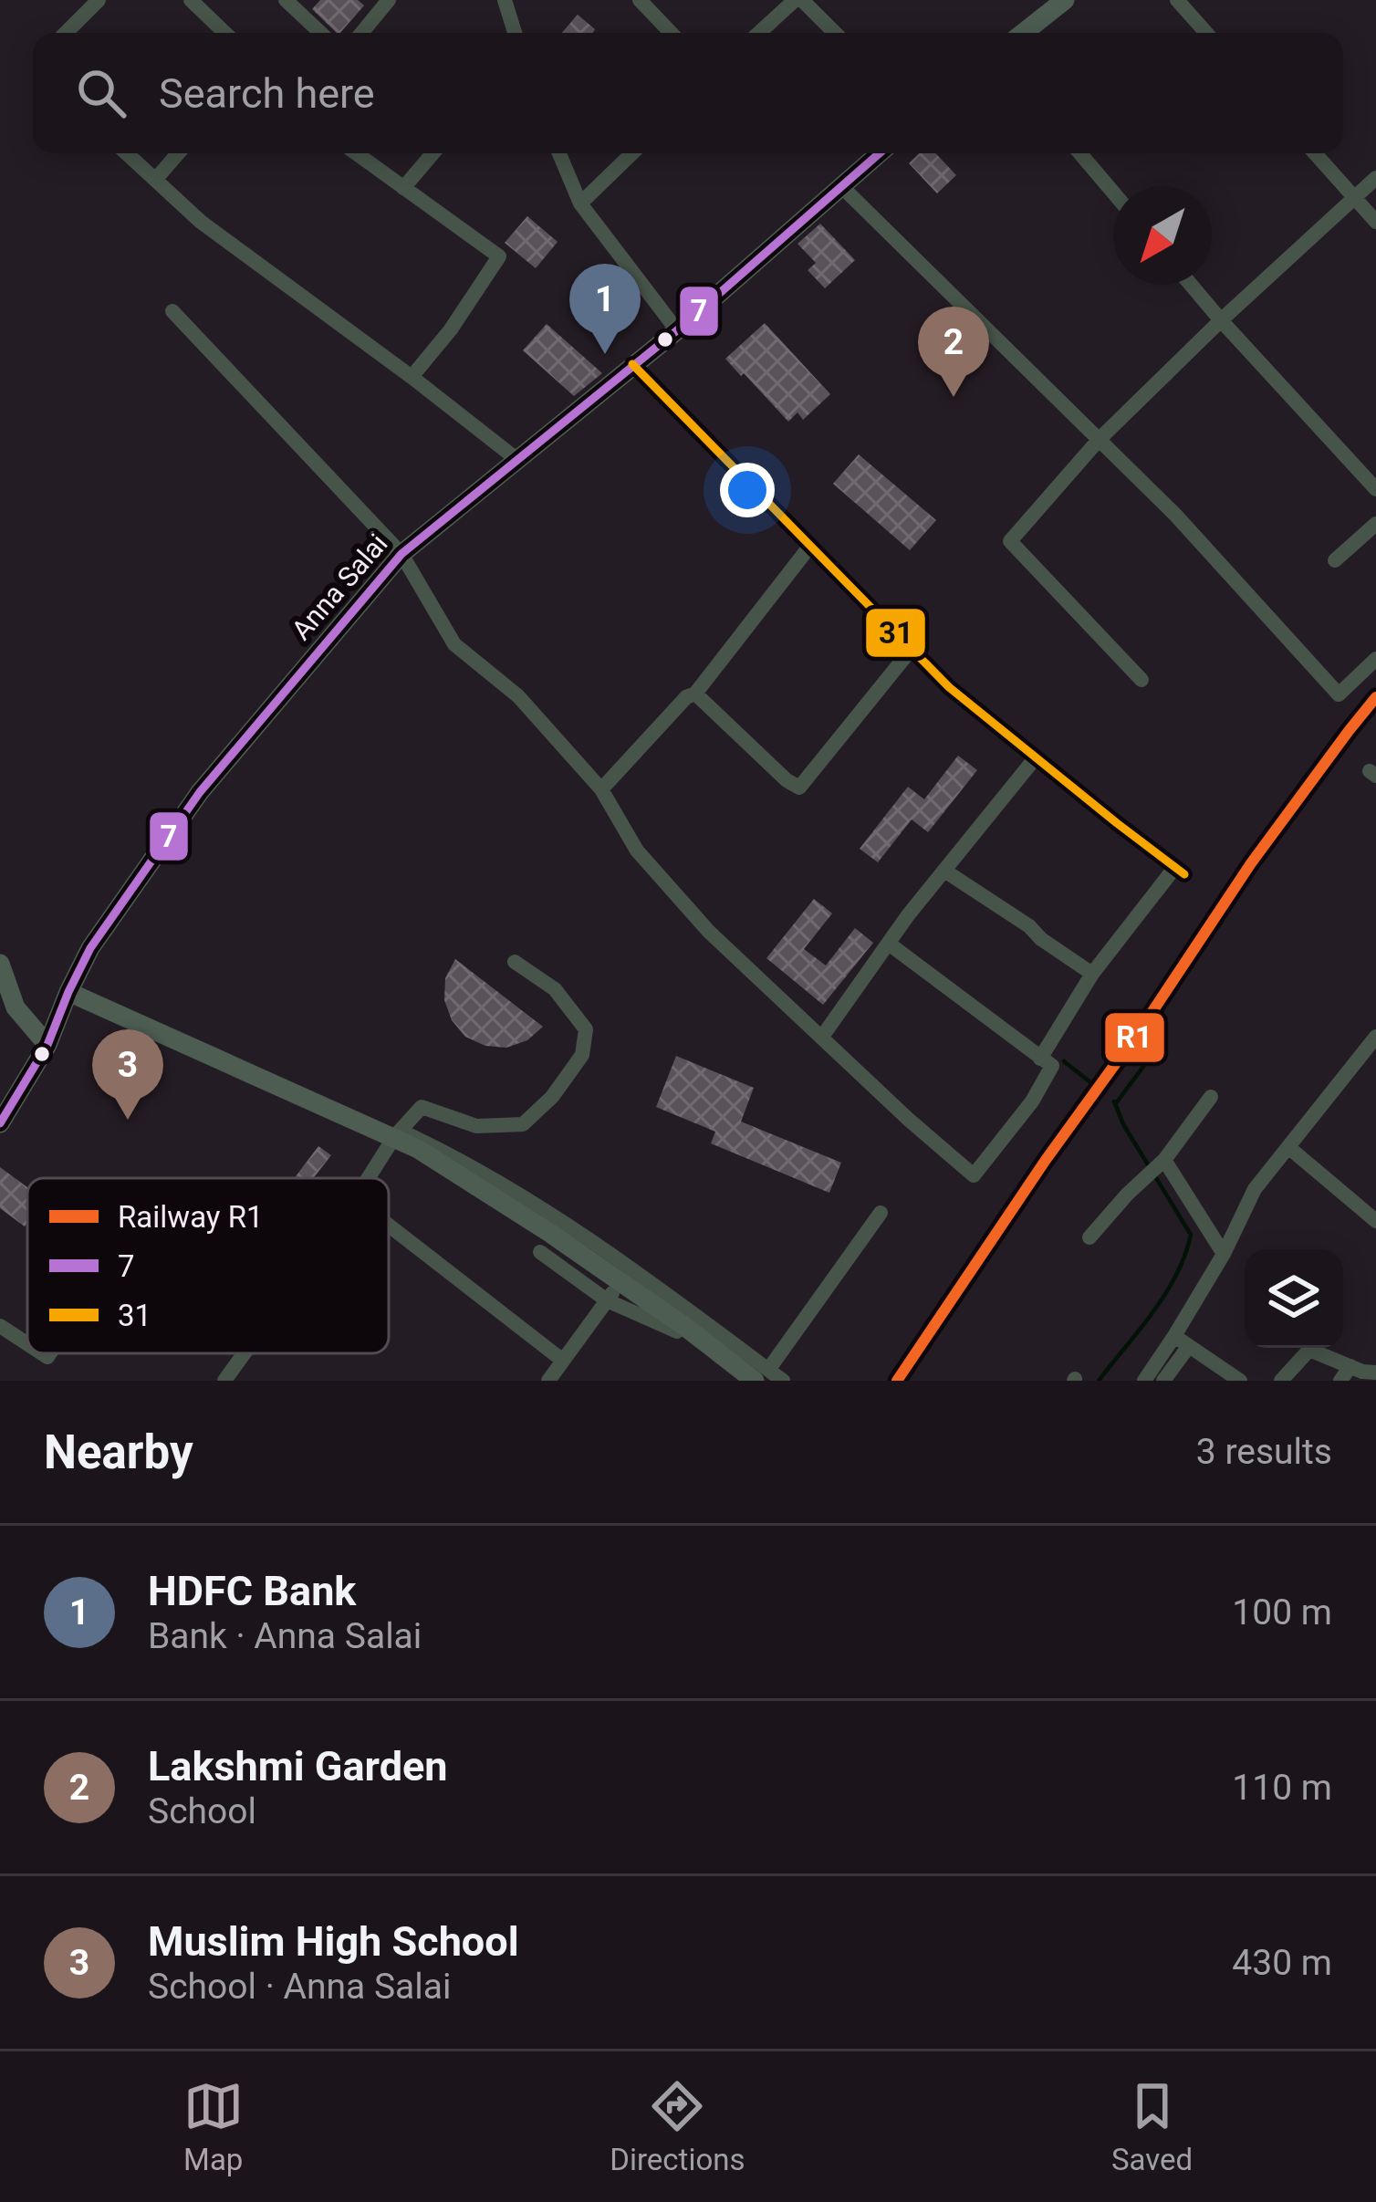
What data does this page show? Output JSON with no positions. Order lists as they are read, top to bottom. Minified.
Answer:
{"streets":{"main road":["Anna Salai"]},"lines":["transit line 7","transit line 31","rail line R1"],"legend":["Railway R1","7","31"],"north":"bottom left","page":{"search":"Search here","pins":["1","2","3"],"heading":["Nearby","3 results"],"list":[{"mark":"1","name":"HDFC Bank","note":"Bank · Anna Salai","value":"100 m"},{"mark":"2","name":"Lakshmi Garden","note":"School","value":"110 m"},{"mark":"3","name":"Muslim High School","note":"School · Anna Salai","value":"430 m"}],"nav":["Map","Directions","Saved"]}}
